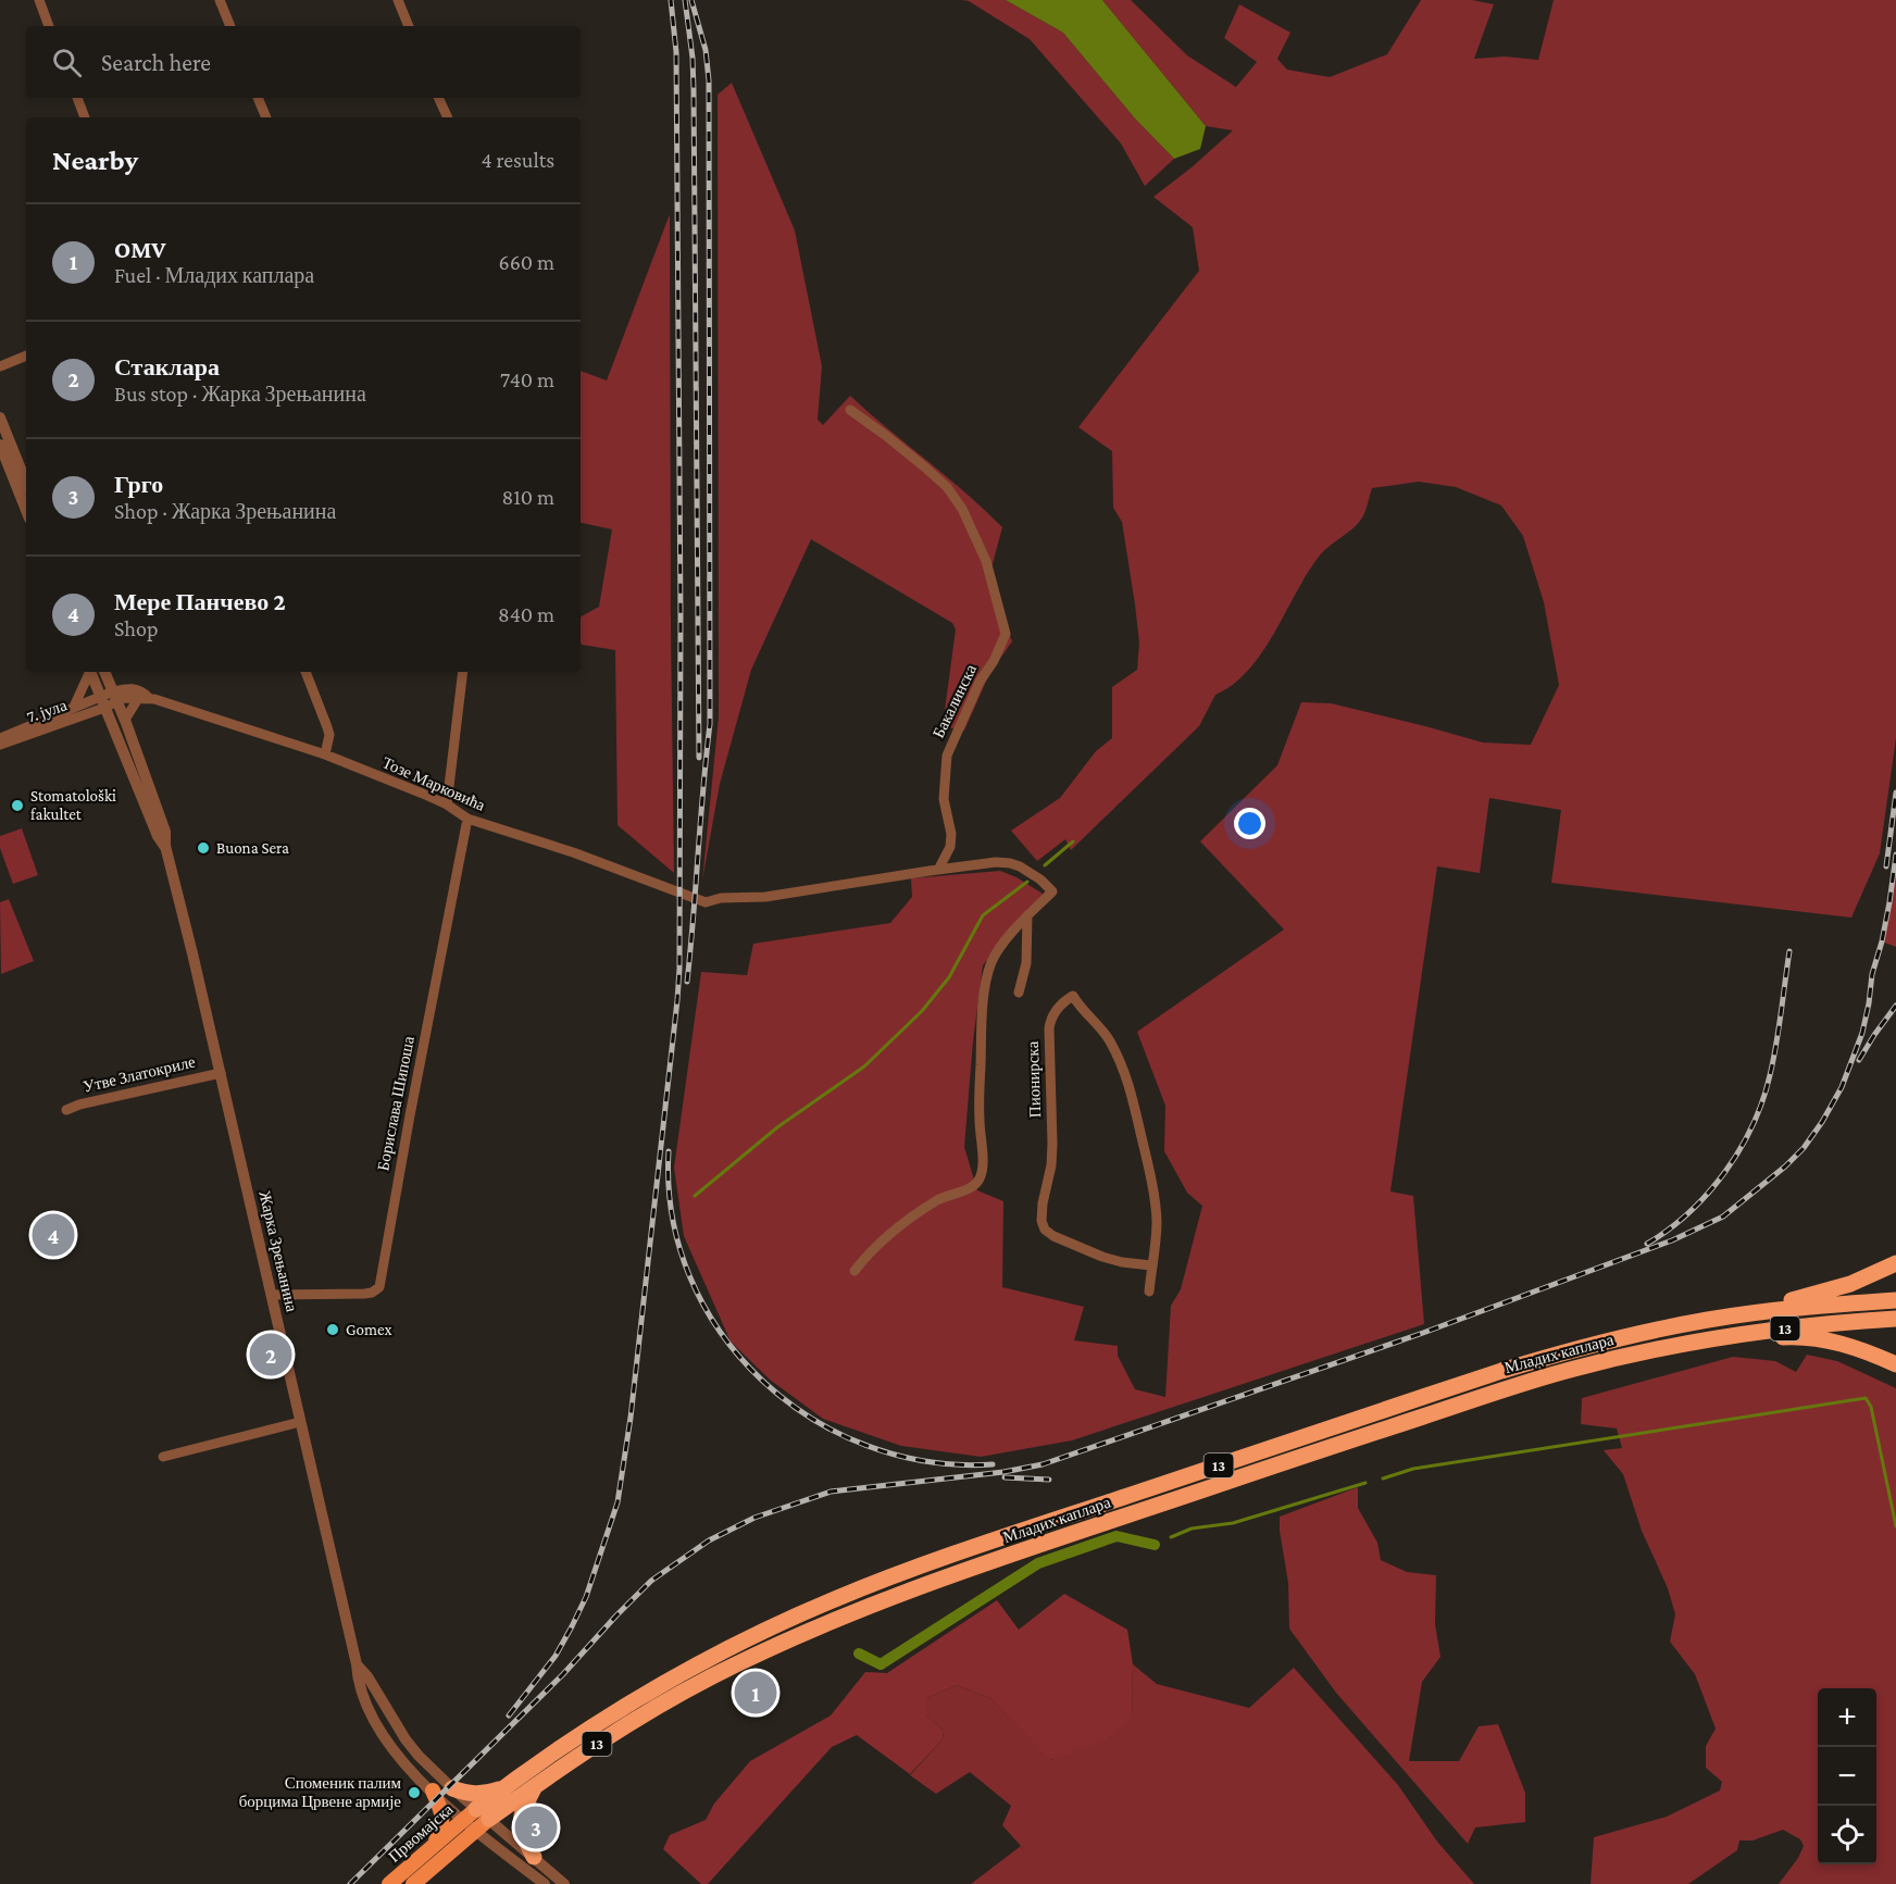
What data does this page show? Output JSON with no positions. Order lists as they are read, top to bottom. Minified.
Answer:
{"streets":{"highway":["13","Младих каплара"],"main road":["Првомајска"],"street":["Бакалинска","7. јула","Тозе Марковића","Утве Златокриле","Пионирска","Борислава Шипоша","Жарка Зрењанина"]},"crossings":[["Бакалинска","Тозе Марковића"],["7. јула","Тозе Марковића"],["7. јула","Жарка Зрењанина"],["Тозе Марковића","Борислава Шипоша"],["Тозе Марковића","Жарка Зрењанина"],["Утве Златокриле","Жарка Зрењанина"],["Борислава Шипоша","Жарка Зрењанина"],["Жарка Зрењанина","13"],["Жарка Зрењанина","Младих каплара"],["Жарка Зрењанина","Првомајска"],["13","Младих каплара"],["13","Првомајска"],["Младих каплара","Првомајска"]],"places":["Stomatološki fakultet","Buona Sera","Gomex","Споменик палим борцима Црвене армије"],"page":{"search":"Search here","heading":["Nearby","4 results"],"list":[{"mark":"1","name":"OMV","note":"Fuel · Младих каплара","value":"660 m"},{"mark":"2","name":"Стаклара","note":"Bus stop · Жарка Зрењанина","value":"740 m"},{"mark":"3","name":"Грго","note":"Shop · Жарка Зрењанина","value":"810 m"},{"mark":"4","name":"Мере Панчево 2","note":"Shop","value":"840 m"}],"pins":["4","2","1","3"],"map_buttons":["+","−"]}}
